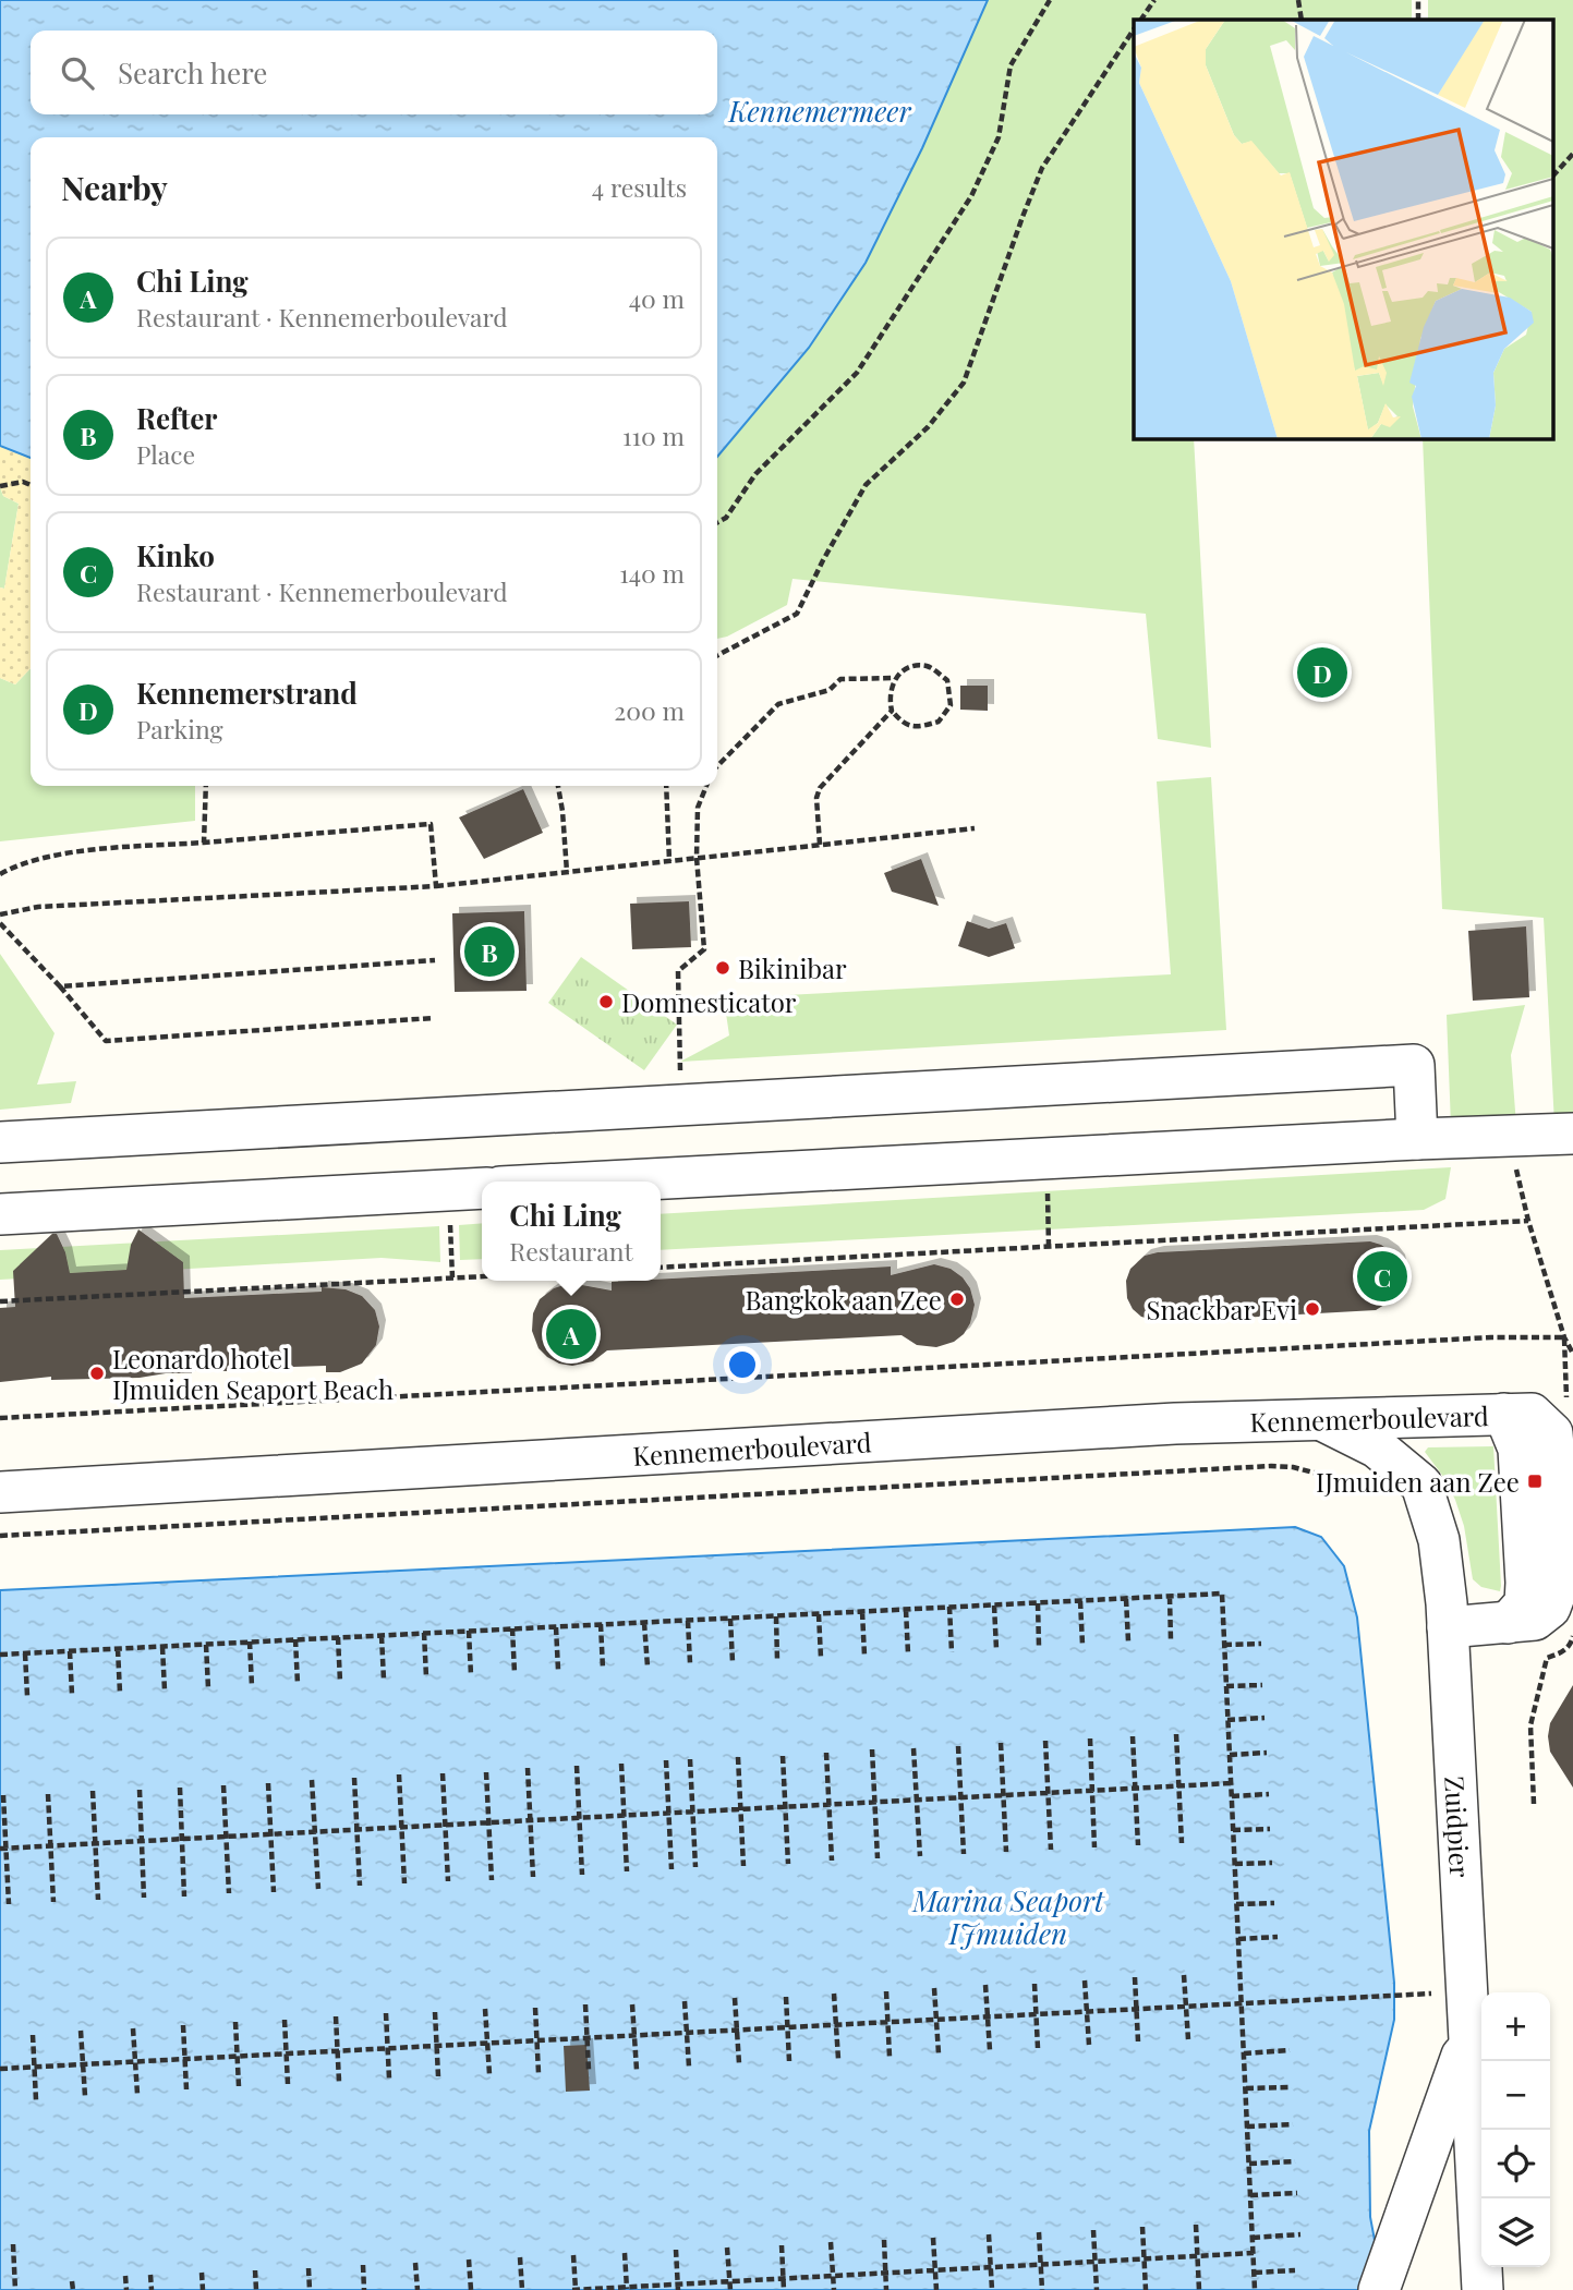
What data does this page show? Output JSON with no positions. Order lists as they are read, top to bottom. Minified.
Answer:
{"streets":{"street":["Kennemerboulevard","Zuidpier"]},"crossings":[["Kennemerboulevard","Zuidpier"]],"water":["Kennemermeer","Marina Seaport IJmuiden"],"places":{"other":["Bikinibar","Domnesticator","Bangkok aan Zee","Snackbar Evi","Leonardo hotel IJmuiden Seaport Beach"],"transit":["IJmuiden aan Zee"]},"page":{"search":"Search here","heading":["Nearby","4 results"],"list":[{"mark":"A","name":"Chi Ling","note":"Restaurant · Kennemerboulevard","value":"40 m"},{"mark":"B","name":"Refter","note":"Place","value":"110 m"},{"mark":"C","name":"Kinko","note":"Restaurant · Kennemerboulevard","value":"140 m"},{"mark":"D","name":"Kennemerstrand","note":"Parking","value":"200 m"}],"pins":["D","B","C","A"],"popup":["Chi Ling","Restaurant"],"map_buttons":["+","−"]}}
